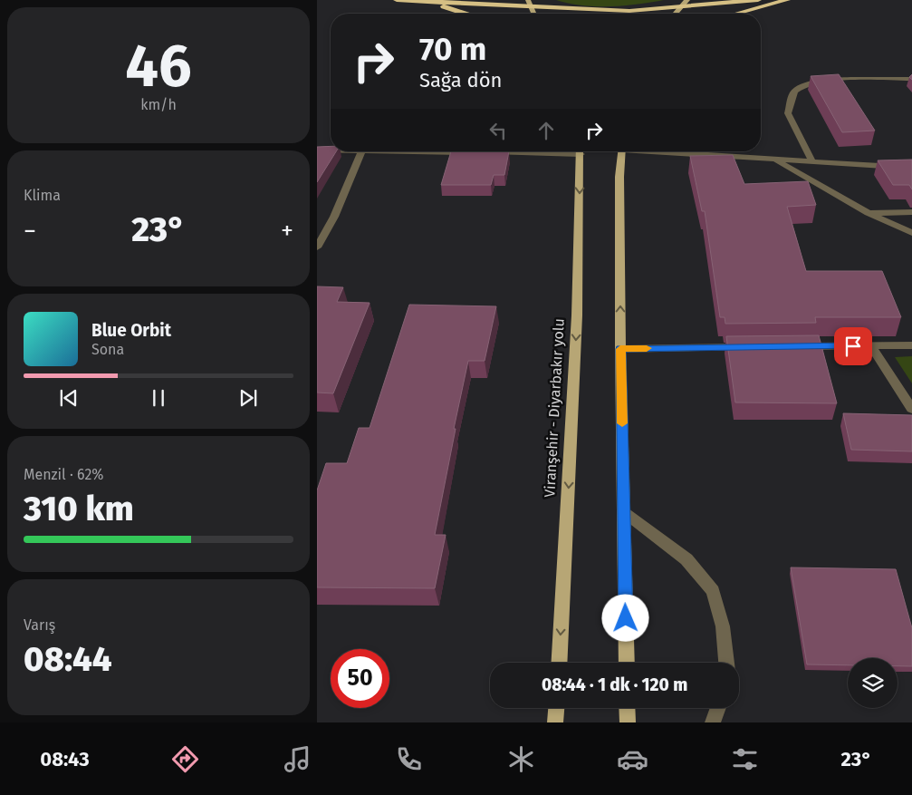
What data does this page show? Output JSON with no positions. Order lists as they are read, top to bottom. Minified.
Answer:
{"streets":{"main road":["Viranşehir - Diyarbakır yolu"]},"page":{"tile":[["46","km/h"],"Klima",["Menzil · 62%","310 km"],["Varış","08:44"]],"turn":["70 m","Sağa dön"],"heat":["−","23°","+"],"song":["Blue Orbit","Sona"],"limit":"50","trip":"08:44 · 1 dk · 120 m","tabs":["08:43","23°"]}}
